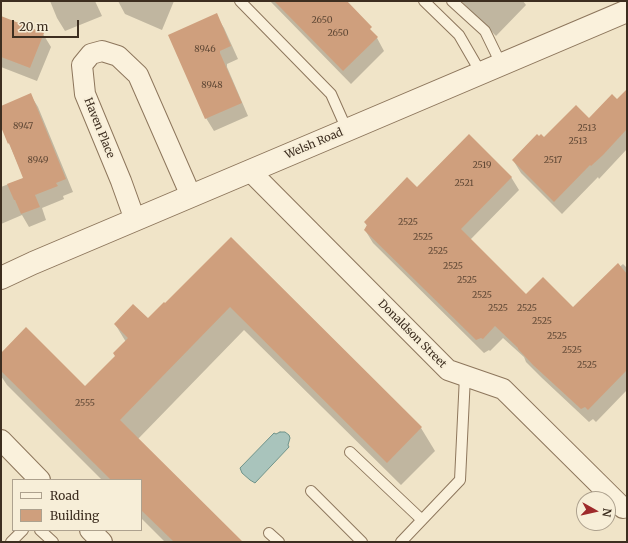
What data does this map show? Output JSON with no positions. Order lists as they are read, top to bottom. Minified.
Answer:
{"streets":{"street":["Haven Place","Welsh Road","Donaldson Street"]},"crossings":[["Haven Place","Welsh Road"],["Welsh Road","Donaldson Street"]],"house_numbers":["2650","2650","8946","8948","8947","2513","2513","8949","2517","2519","2521","2525","2525","2525","2525","2525","2525","2525","2525","2525","2525","2525","2525","2555"],"legend":["Road","Building"],"scale_bar":"20 m","north":"right"}
